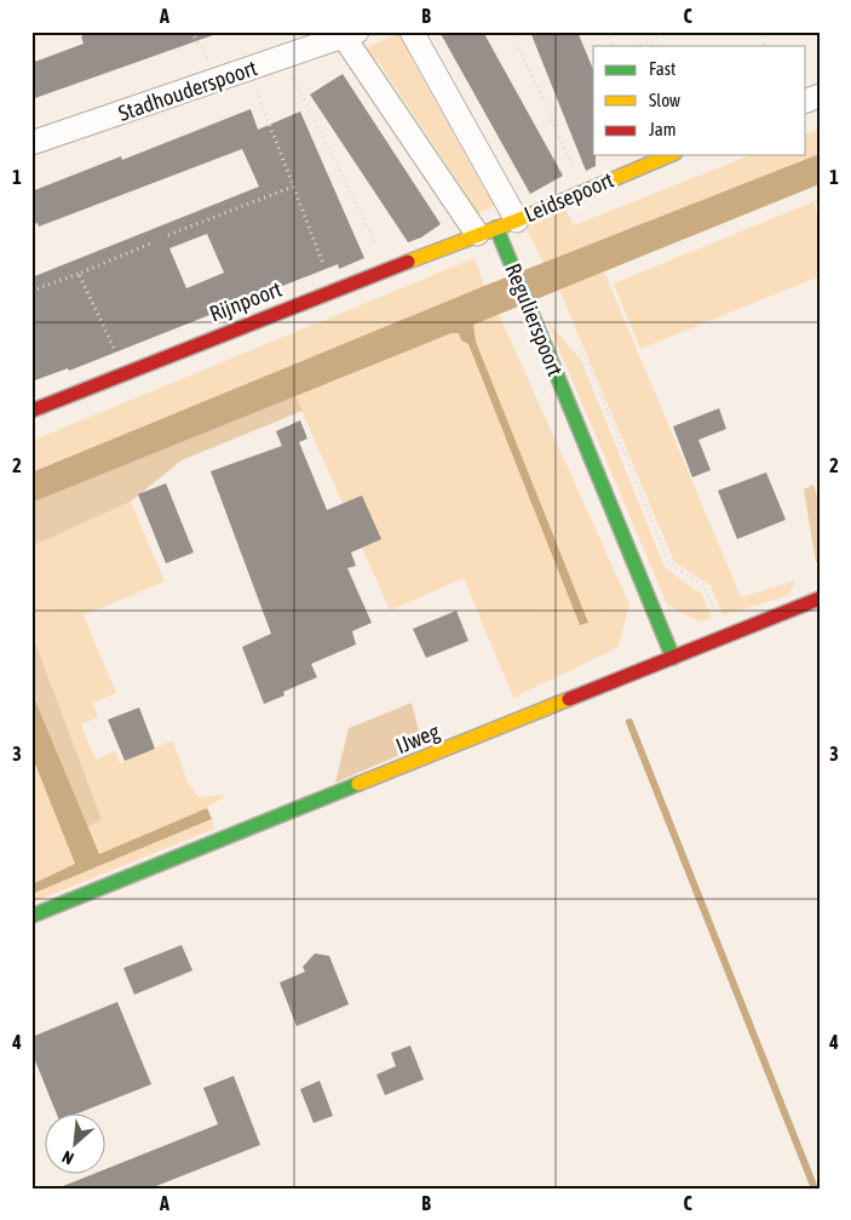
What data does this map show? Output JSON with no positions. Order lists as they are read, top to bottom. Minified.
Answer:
{"streets":{"street":["Stadhouderspoort","Leidsepoort","Rijnpoort","Regulierspoort","IJweg"]},"crossings":[["Stadhouderspoort","Regulierspoort"],["Leidsepoort","Rijnpoort"],["Leidsepoort","Regulierspoort"],["Rijnpoort","Regulierspoort"],["Regulierspoort","IJweg"]],"legend":["Fast","Slow","Jam"],"north":"bottom left","grid":{"columns":["A","B","C"],"rows":["1","2","3","4"]}}
